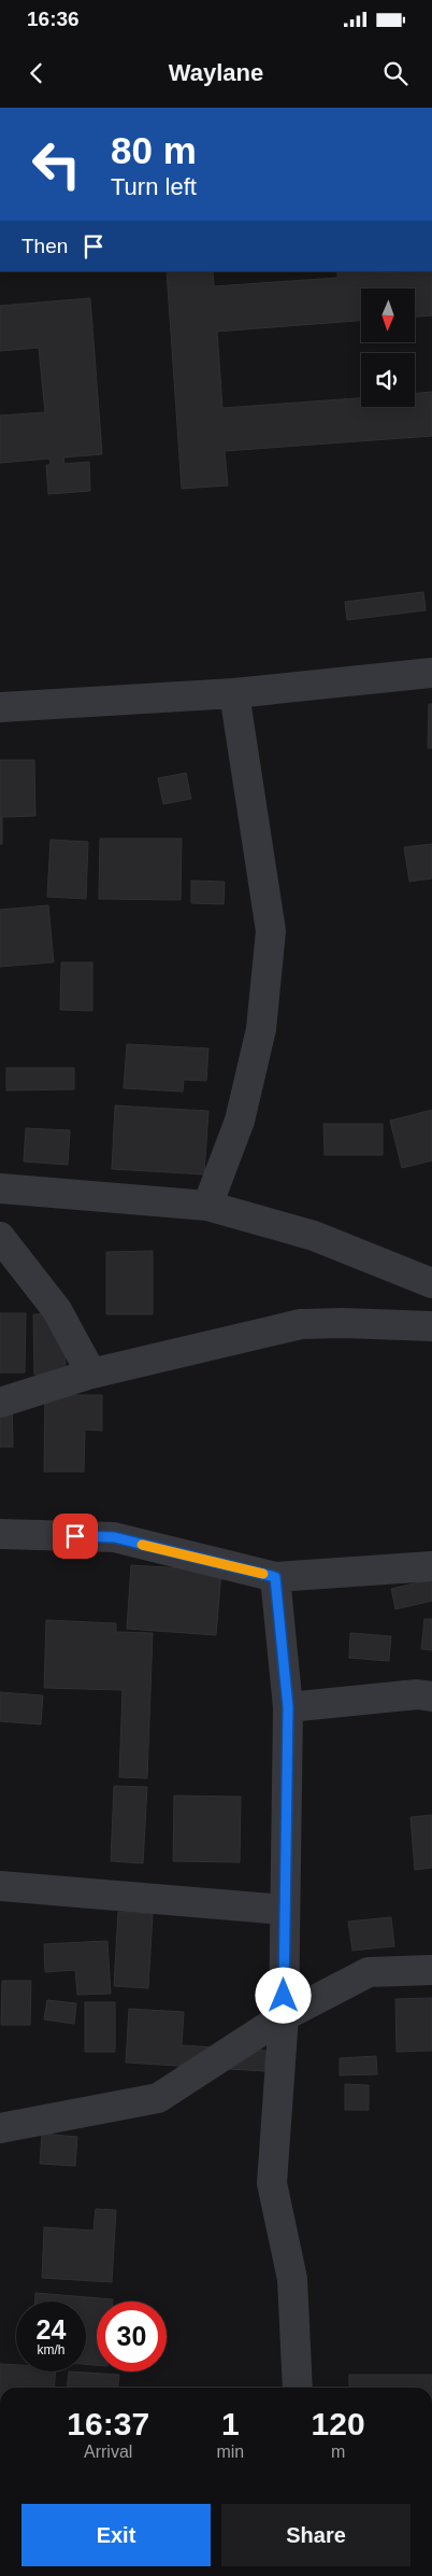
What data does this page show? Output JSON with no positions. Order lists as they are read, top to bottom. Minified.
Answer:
{"north":"bottom","page":{"status":"16:36","header":"Waylane","turn":["80 m","Turn left"],"then":"Then","speed":"24 km/h","limit":"30","eta":["16:37","Arrival","1","min","120","m"],"buttons":["Exit","Share"]}}
